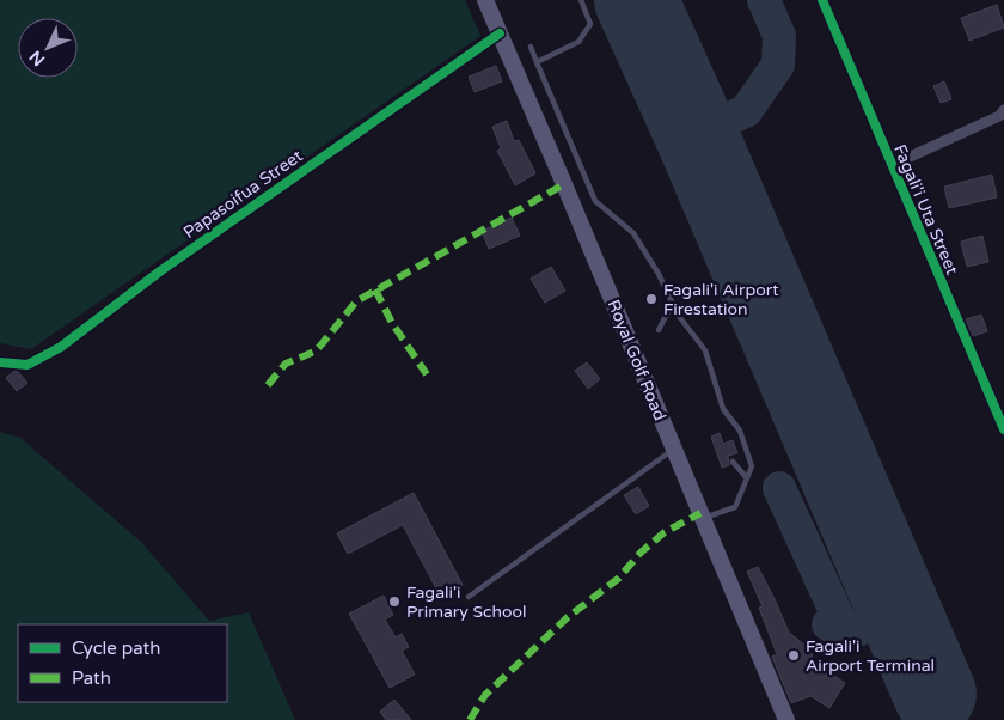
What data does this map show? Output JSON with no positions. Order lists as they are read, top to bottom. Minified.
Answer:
{"streets":{"main road":["Royal Golf Road"],"street":["Papasoifua Street","Fagali'i Uta Street"]},"crossings":[["Papasoifua Street","Royal Golf Road"]],"places":["Fagali'i Airport Firestation","Fagali'i Primary School","Fagali'i Airport Terminal"],"legend":["Cycle path","Path"],"north":"bottom left"}
